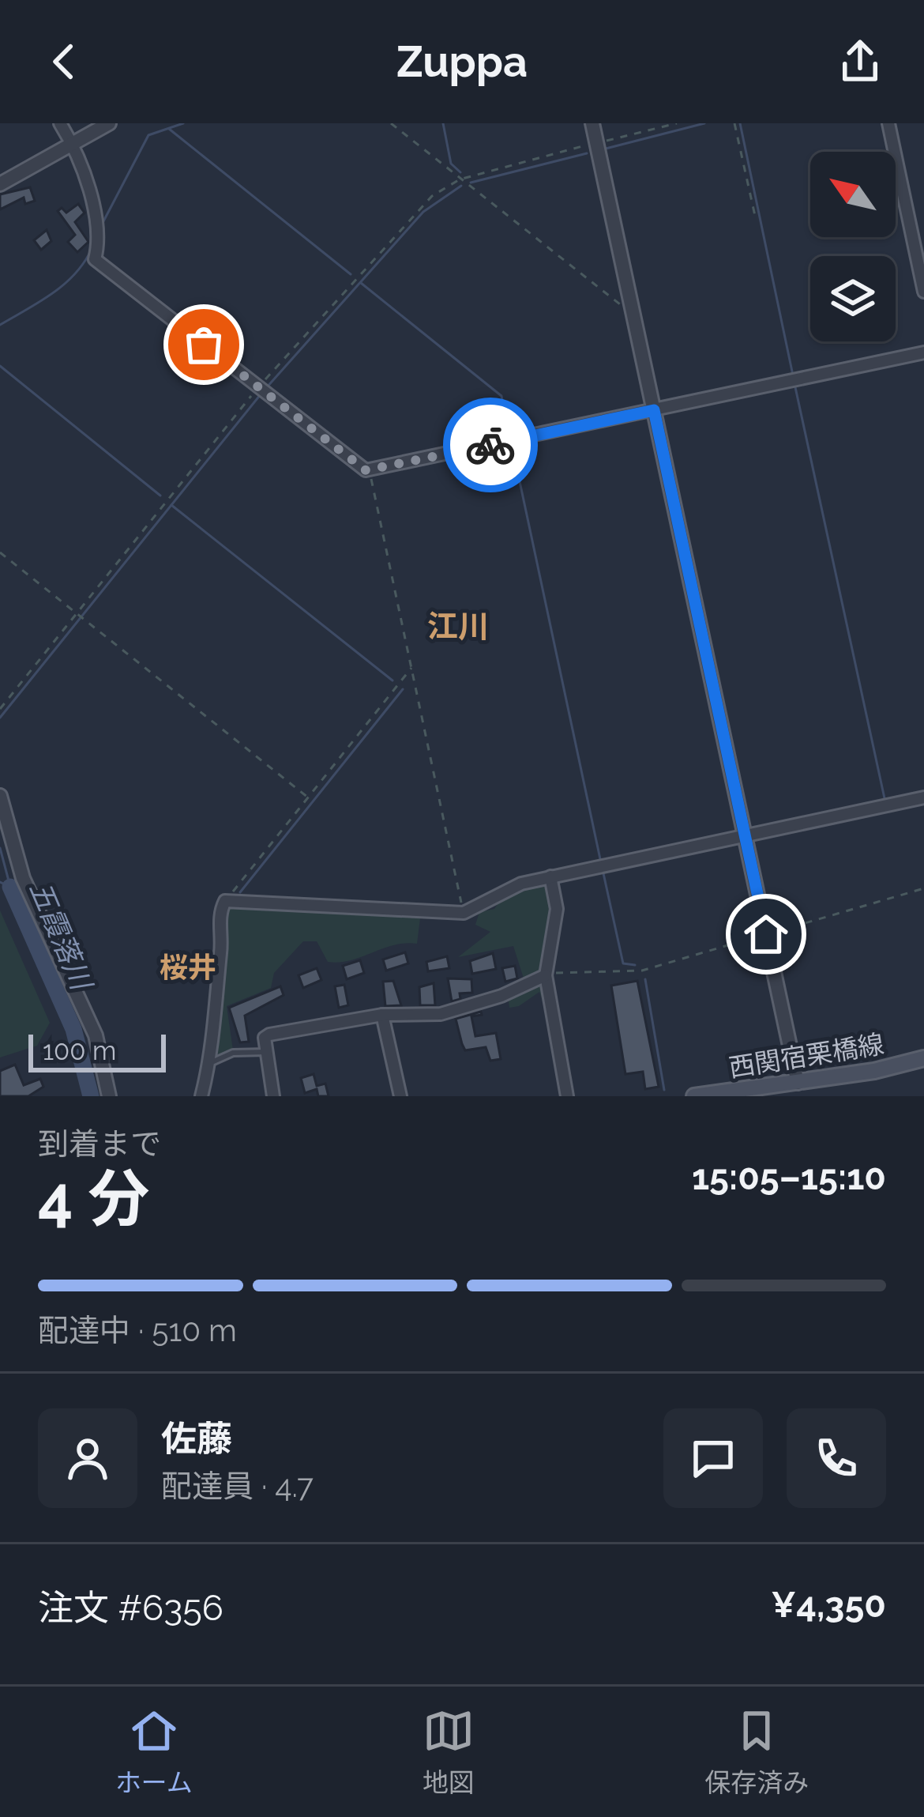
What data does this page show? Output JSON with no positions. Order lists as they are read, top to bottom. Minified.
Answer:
{"streets":{"main road":["西関宿栗橋線"]},"districts":["江川","桜井"],"water":["五霞落川"],"scale_bar":"100 m","north":"top left","page":{"header":"Zuppa","scale":"100 m","heading":["4 分","到着まで","15:05–15:10"],"panel":["佐藤","配達員 · 4.7","注文 #6356","¥4,350"],"bar":"配達中 · 510 m","tabs":["ホーム","地図","保存済み"]}}
